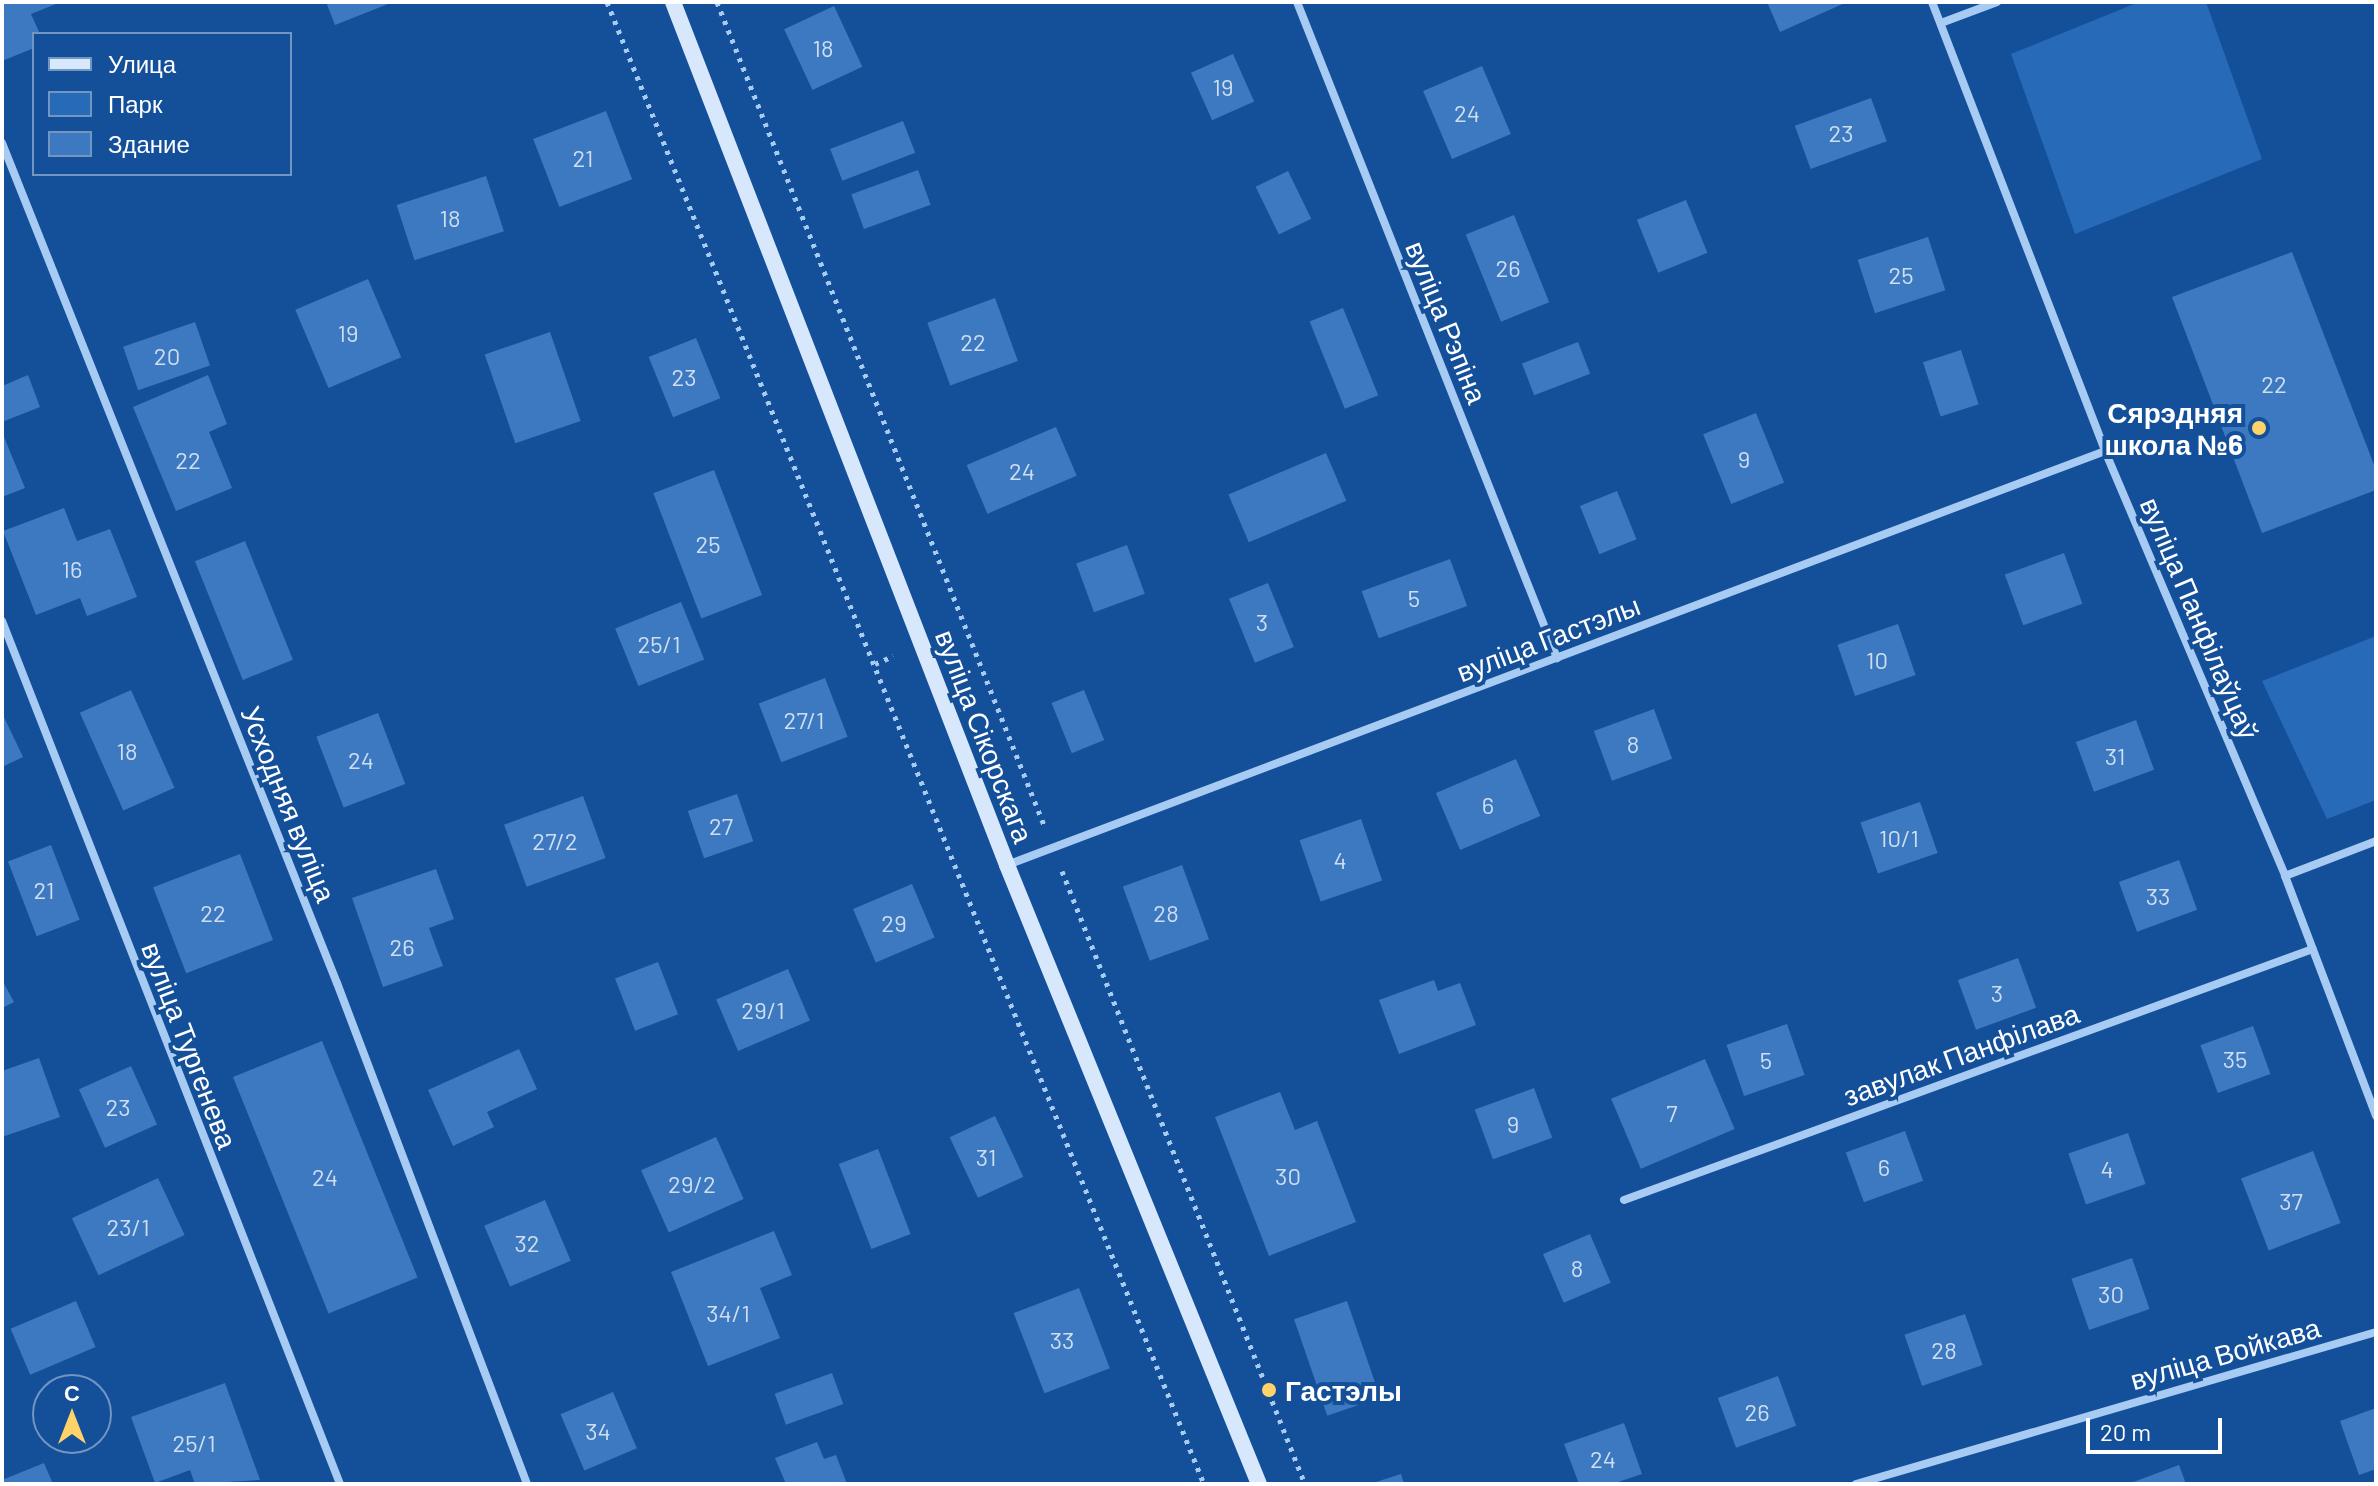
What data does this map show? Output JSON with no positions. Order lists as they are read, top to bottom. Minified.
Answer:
{"streets":{"street":["вуліца Рэпіна","вуліца Панфілаўцаў","вуліца Гастэлы","вуліца Сікорскага","Усходняя вуліца","вуліца Тургенева","завулак Панфілава","вуліца Войкава"]},"crossings":[["вуліца Рэпіна","вуліца Гастэлы"],["вуліца Панфілаўцаў","вуліца Гастэлы"],["вуліца Панфілаўцаў","завулак Панфілава"],["вуліца Гастэлы","вуліца Сікорскага"]],"places":["Сярэдняя школа №6","Гастэлы"],"house_numbers":["18","19","24","23","21","18","26","25","19","22","20","23","22","9","22","24","25","16","5","3","25/1","10","27/1","8","18","31","24","6","27","10/1","27/2","4","21","33","22","28","29","26","3","29/1","35","5","23","7","9","31","6","4","30","24","29/2","37","23/1","32","8","30","34/1","33","28","26","34","25/1","24"],"legend":["Улица","Парк","Здание"],"scale_bar":"20 m","north":"top"}
